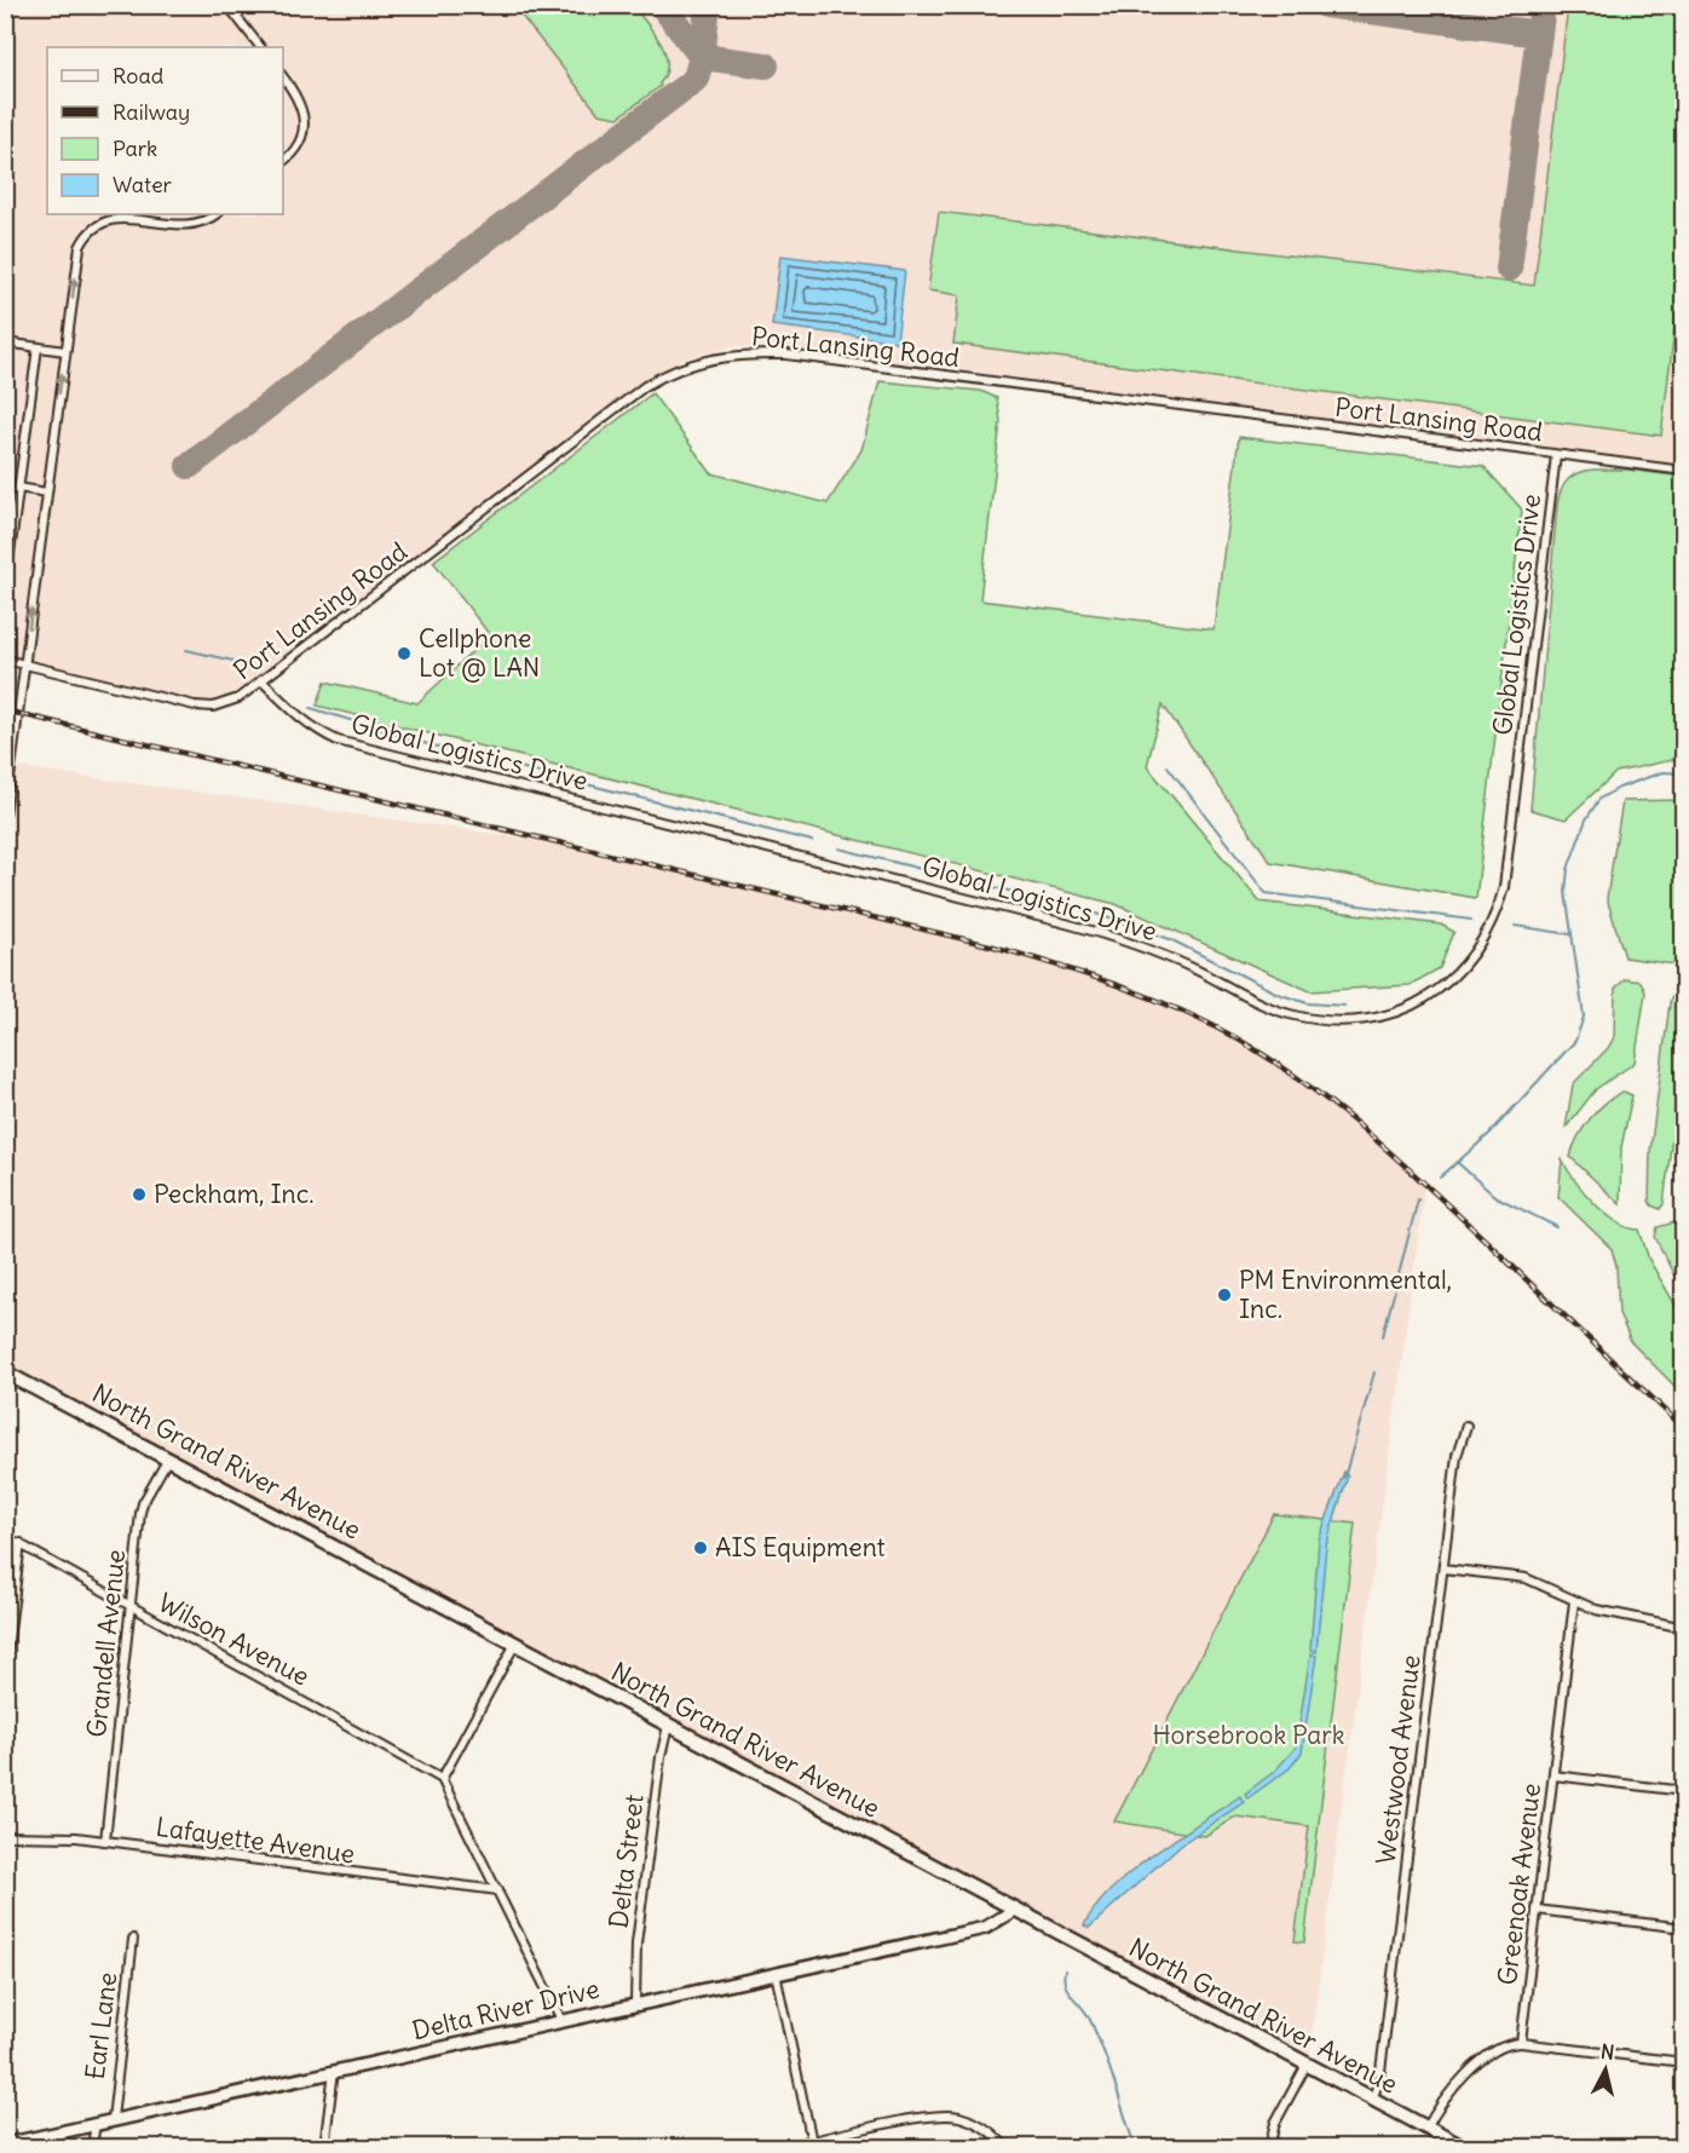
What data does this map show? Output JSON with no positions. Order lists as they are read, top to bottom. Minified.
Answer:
{"streets":{"main road":["North Grand River Avenue"],"street":["Port Lansing Road","Global Logistics Drive","Wilson Avenue","Grandell Avenue","Westwood Avenue","Lafayette Avenue","Delta Street","Greenoak Avenue","Delta River Drive","Earl Lane"]},"crossings":[["Port Lansing Road","Global Logistics Drive"],["North Grand River Avenue","Grandell Avenue"],["North Grand River Avenue","Westwood Avenue"],["North Grand River Avenue","Delta Street"],["North Grand River Avenue","Delta River Drive"],["Wilson Avenue","Grandell Avenue"],["Grandell Avenue","Lafayette Avenue"],["Delta Street","Delta River Drive"],["Delta River Drive","Earl Lane"]],"parks":["Horsebrook Park"],"places":["Cellphone Lot @ LAN","Peckham, Inc.","PM Environmental, Inc.","AIS Equipment"],"legend":["Road","Railway","Park","Water"],"north":"top"}
